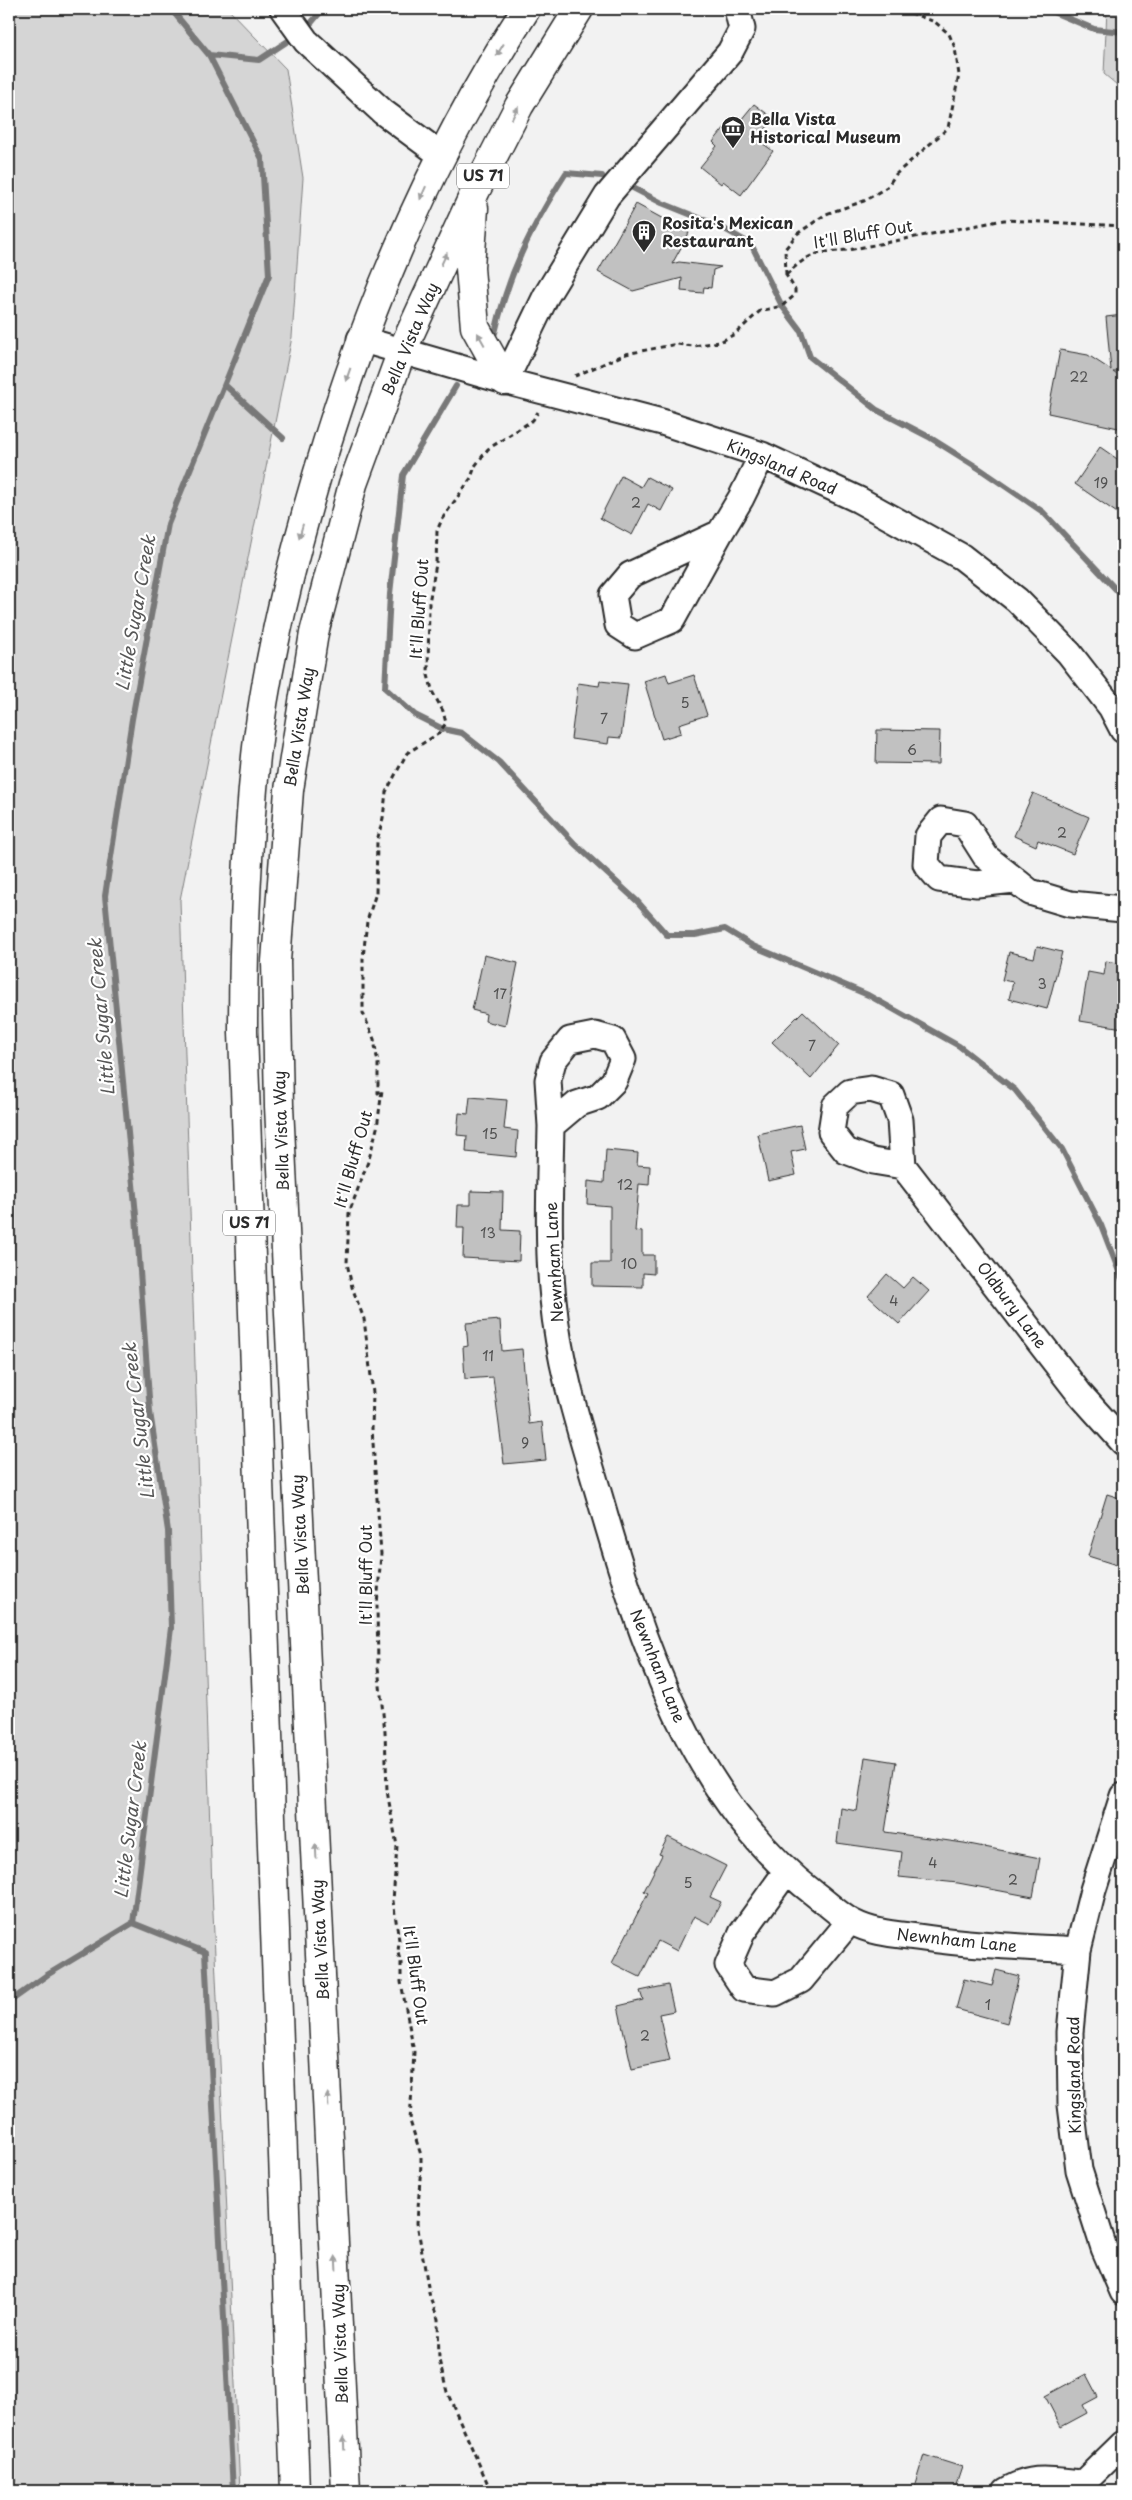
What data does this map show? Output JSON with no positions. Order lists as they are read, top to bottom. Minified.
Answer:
{"streets":{"main road":["US 71","Bella Vista Way"],"street":["Kingsland Road","Newnham Lane","Oldbury Lane"],"path":["It'll Bluff Out"]},"crossings":[["US 71","Kingsland Road"],["It'll Bluff Out","Kingsland Road"],["Bella Vista Way","Kingsland Road"],["Kingsland Road","Newnham Lane"]],"water":["Little Sugar Creek"],"places":{"museum":["Bella Vista Historical Museum"],"building":["Rosita's Mexican Restaurant"]},"house_numbers":["22","19","2","5","7","6","2","3","17","7","15","12","13","10","4","11","9","4","2","5","1","2"]}
